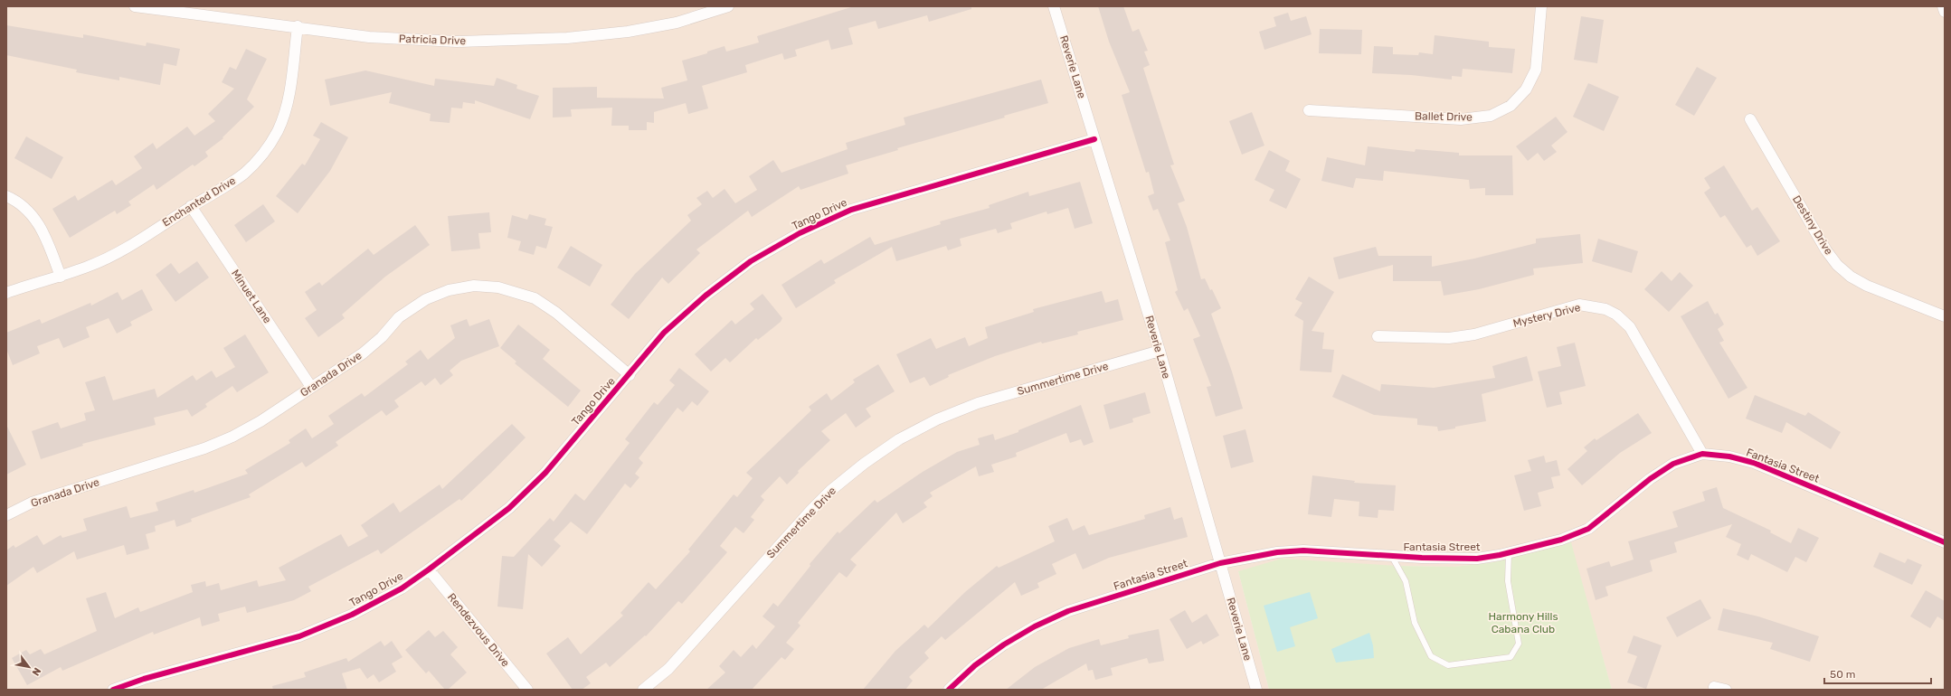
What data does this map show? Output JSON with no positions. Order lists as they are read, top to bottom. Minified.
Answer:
{"streets":{"street":["Patricia Drive","Reverie Lane","Ballet Drive","Enchanted Drive","Tango Drive","Destiny Drive","Minuet Lane","Mystery Drive","Granada Drive","Summertime Drive","Fantasia Street","Rendezvous Drive"]},"crossings":[["Patricia Drive","Enchanted Drive"],["Reverie Lane","Tango Drive"],["Reverie Lane","Summertime Drive"],["Reverie Lane","Fantasia Street"],["Enchanted Drive","Minuet Lane"],["Tango Drive","Granada Drive"],["Tango Drive","Rendezvous Drive"],["Minuet Lane","Granada Drive"],["Mystery Drive","Fantasia Street"]],"parks":["Harmony Hills Cabana Club"],"scale_bar":"50 m","north":"bottom right"}
